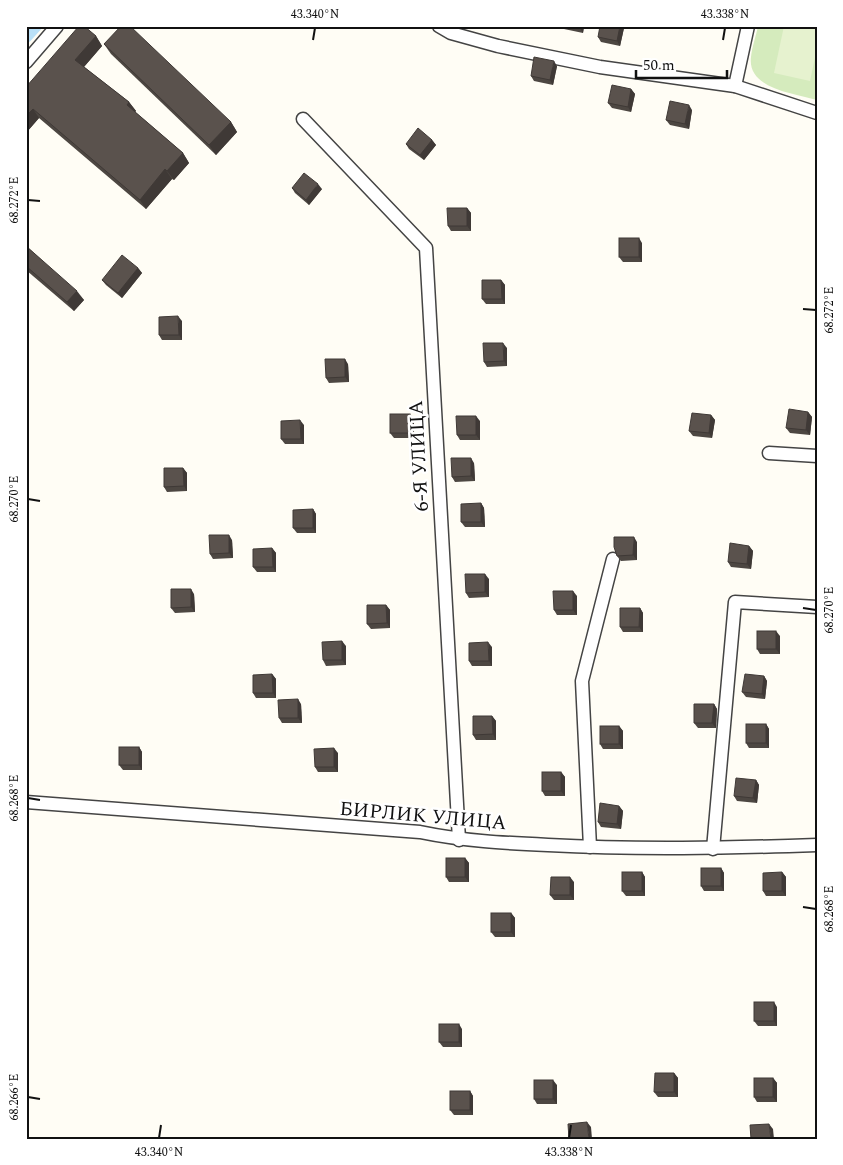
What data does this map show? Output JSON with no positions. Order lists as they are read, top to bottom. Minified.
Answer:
{"streets":{"street":["6-Я УЛИЦА","БИРЛИК УЛИЦА"]},"crossings":[["6-Я УЛИЦА","БИРЛИК УЛИЦА"]],"scale_bar":"50 m","coordinates":["43.340°N","43.338°N","68.272°E","68.270°E","68.268°E","68.266°E"]}
